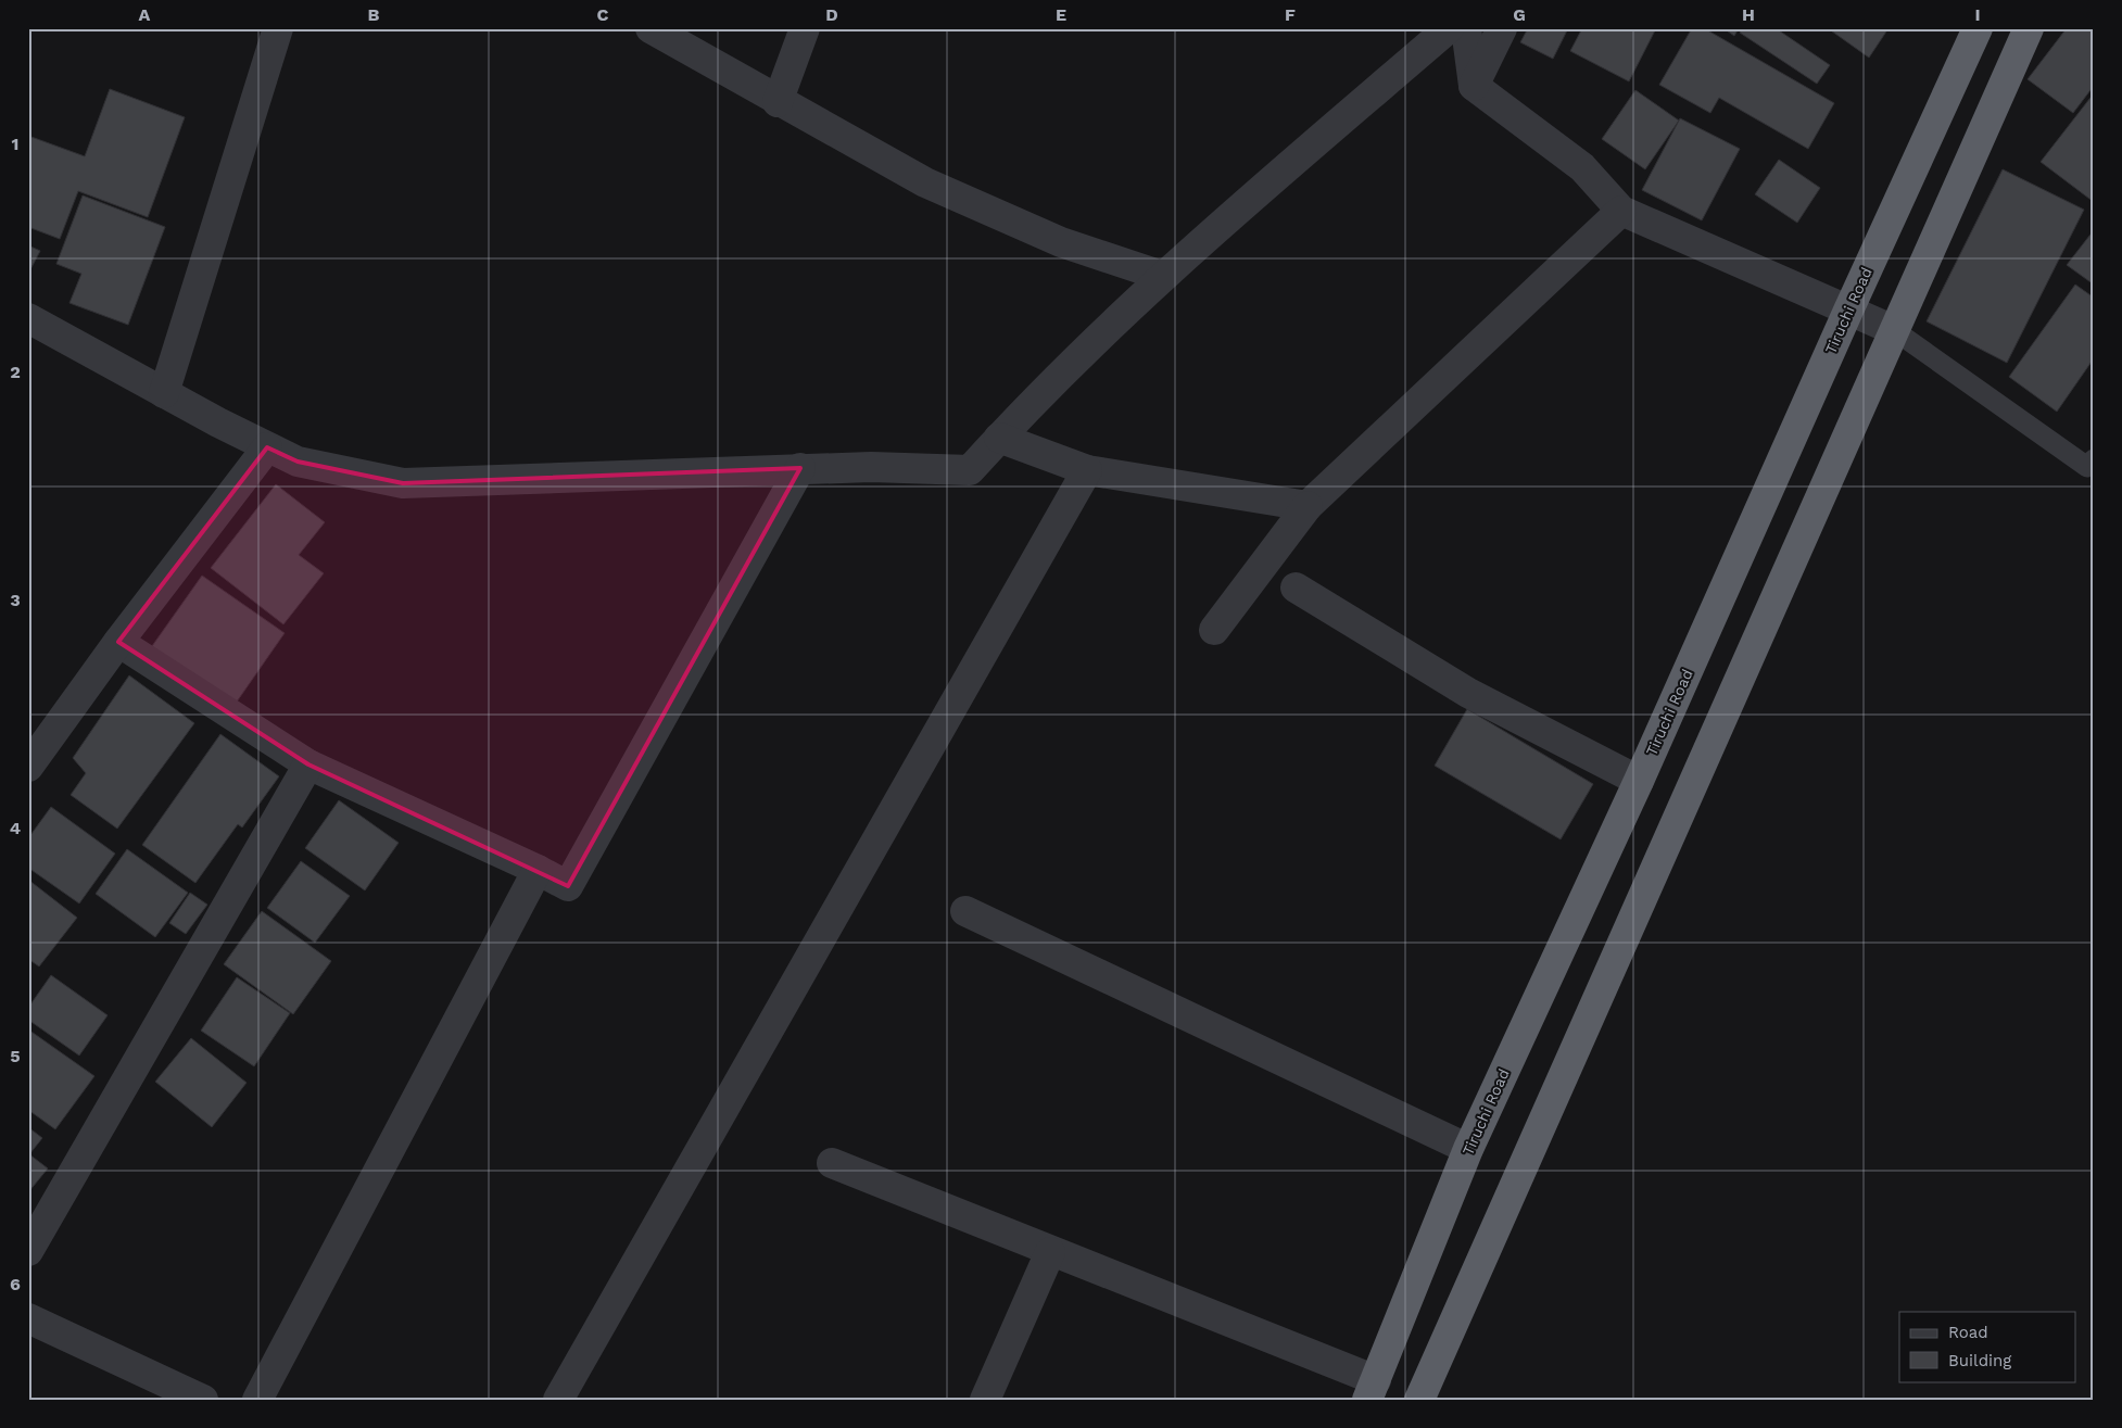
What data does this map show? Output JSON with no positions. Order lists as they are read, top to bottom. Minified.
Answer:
{"streets":{"highway":["Tiruchi Road"]},"legend":["Road","Building"],"grid":{"columns":["A","B","C","D","E","F","G","H","I"],"rows":["1","2","3","4","5","6"]}}
